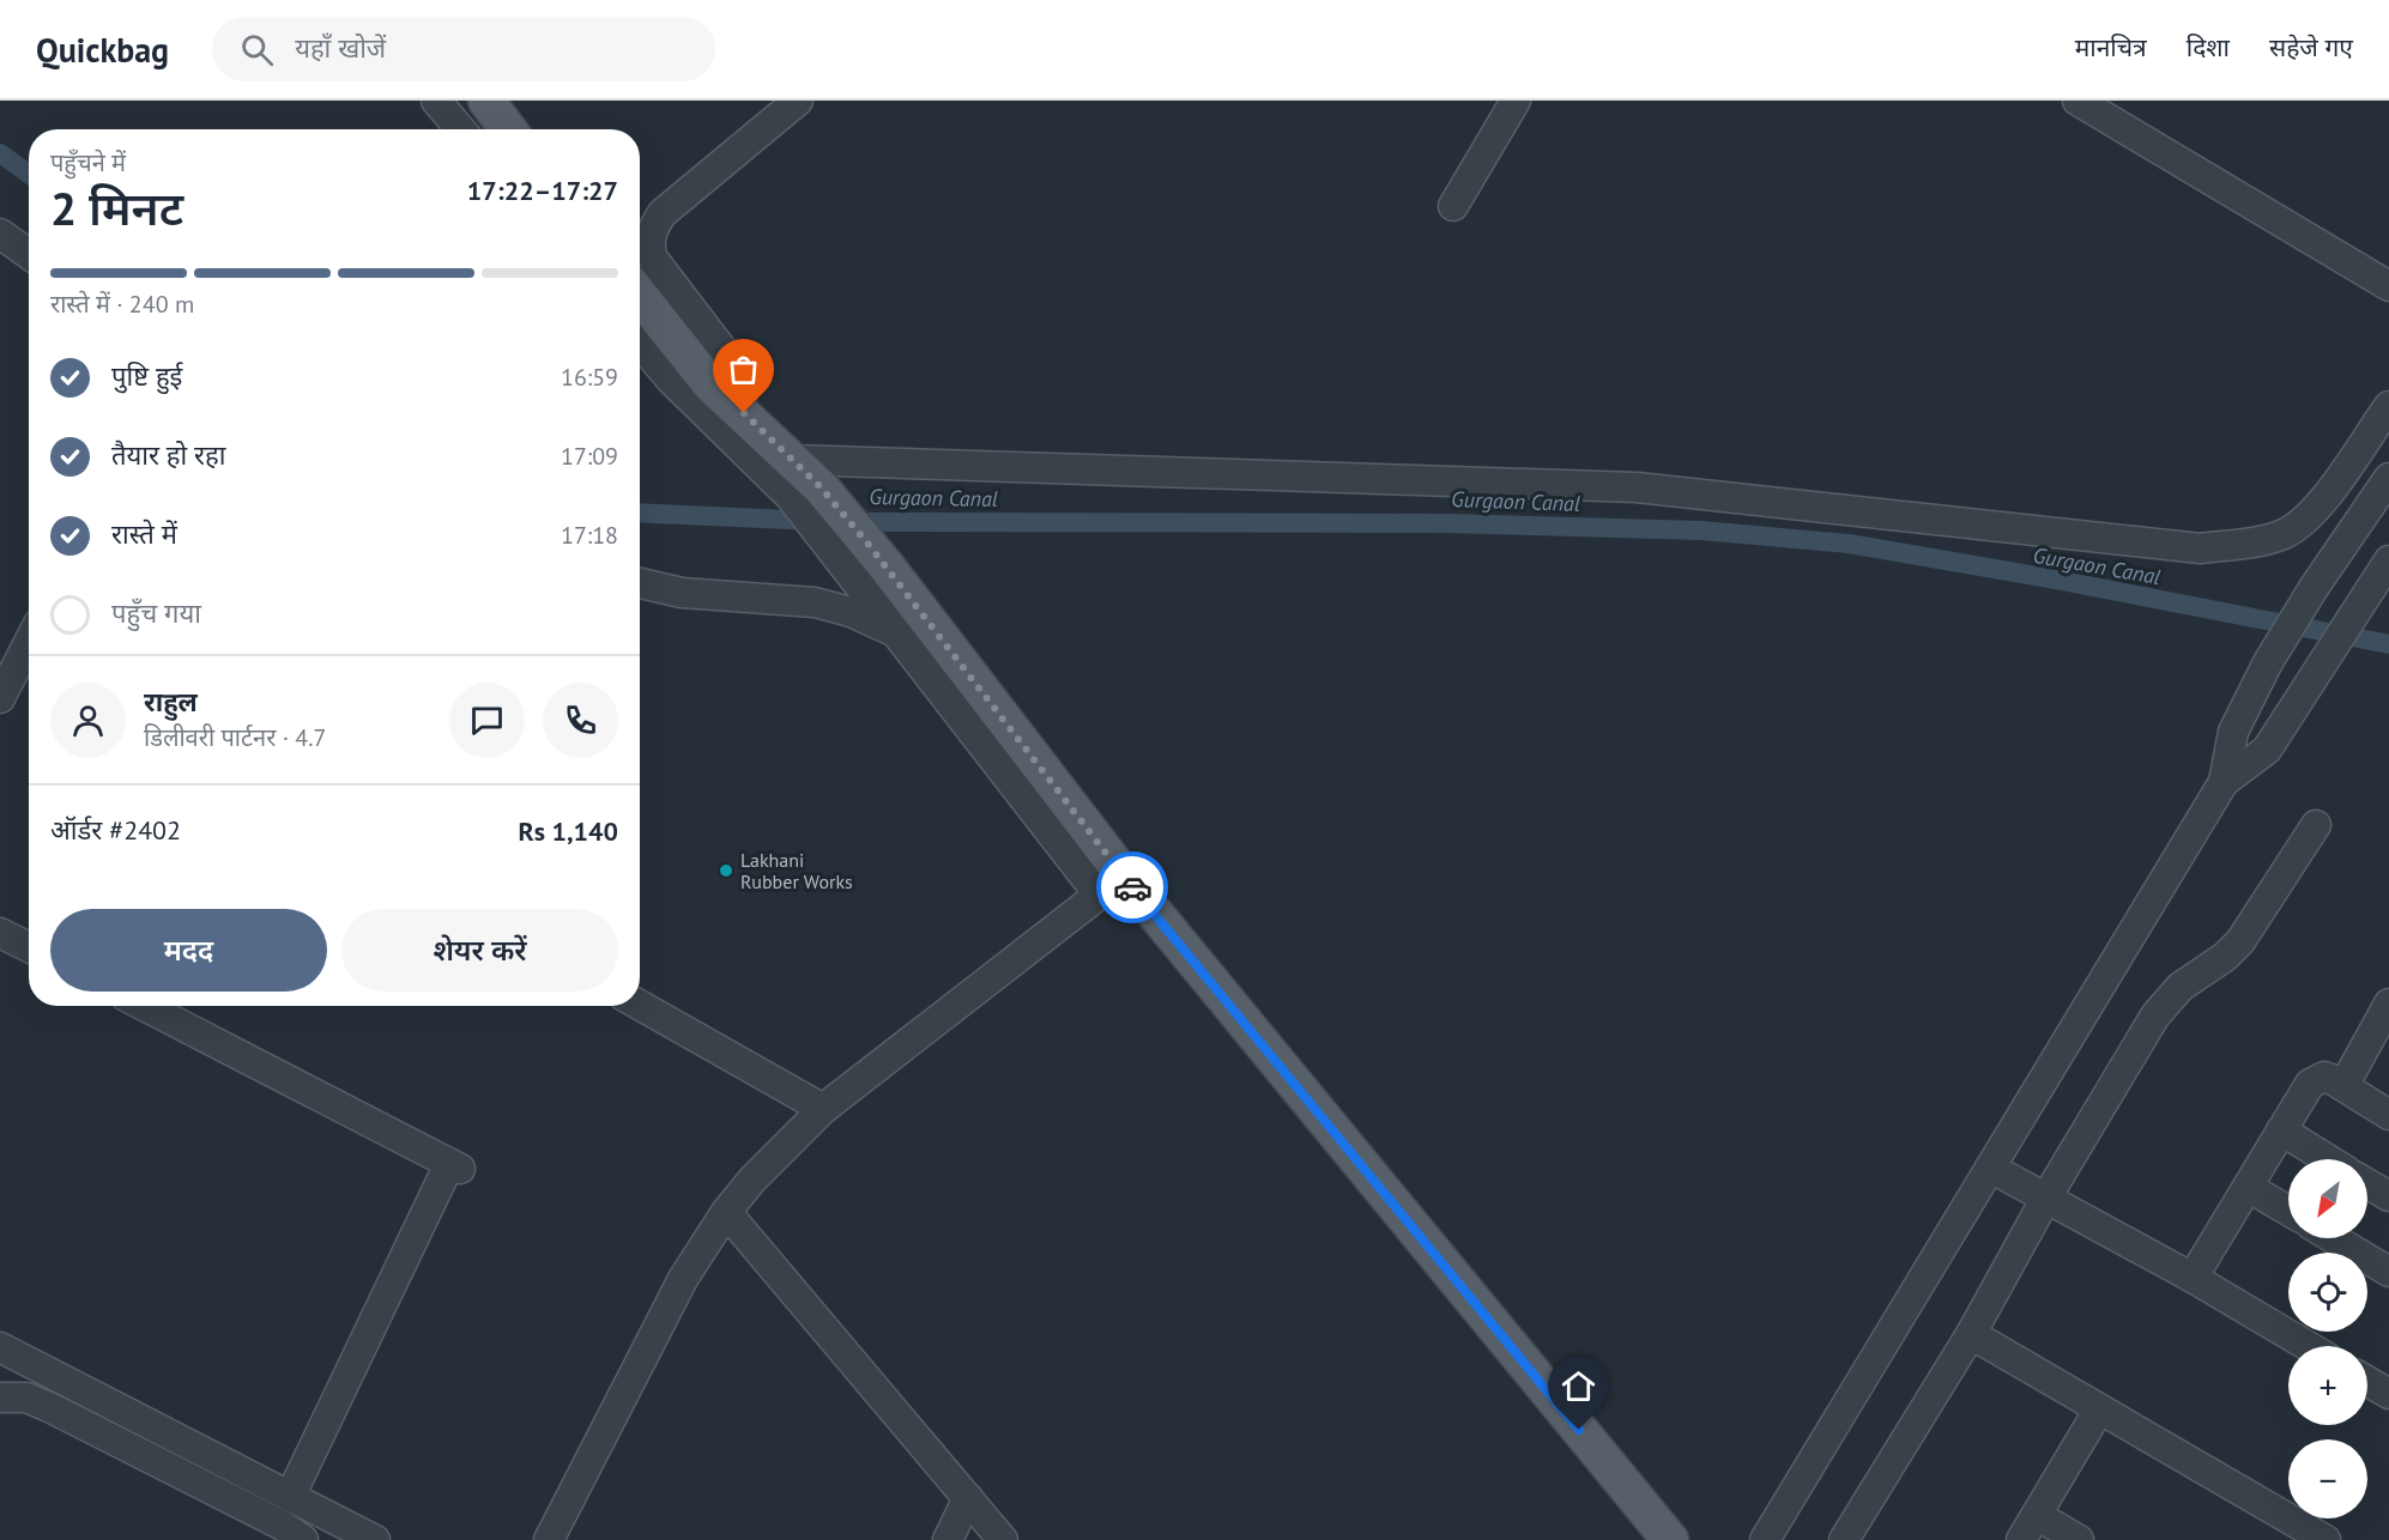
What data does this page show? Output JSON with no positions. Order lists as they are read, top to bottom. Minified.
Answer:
{"water":["Gurgaon Canal"],"places":["Lakhani Rubber Works"],"north":"bottom left","page":{"header":"Quickbag","search":"यहाँ खोजें","nav":["मानचित्र","दिशा","सहेजे गए"],"heading":["2 मिनट","पहुँचने में","17:22–17:27"],"panel":["राहुल","डिलीवरी पार्टनर · 4.7","ऑर्डर #2402","Rs 1,140"],"bar":"रास्ते में · 240 m","list":[["पुष्टि हुई","16:59"],["तैयार हो रहा","17:09"],["रास्ते में","17:18"],"पहुँच गया"],"buttons":["मदद","शेयर करें"],"map_buttons":["+","−"]}}
